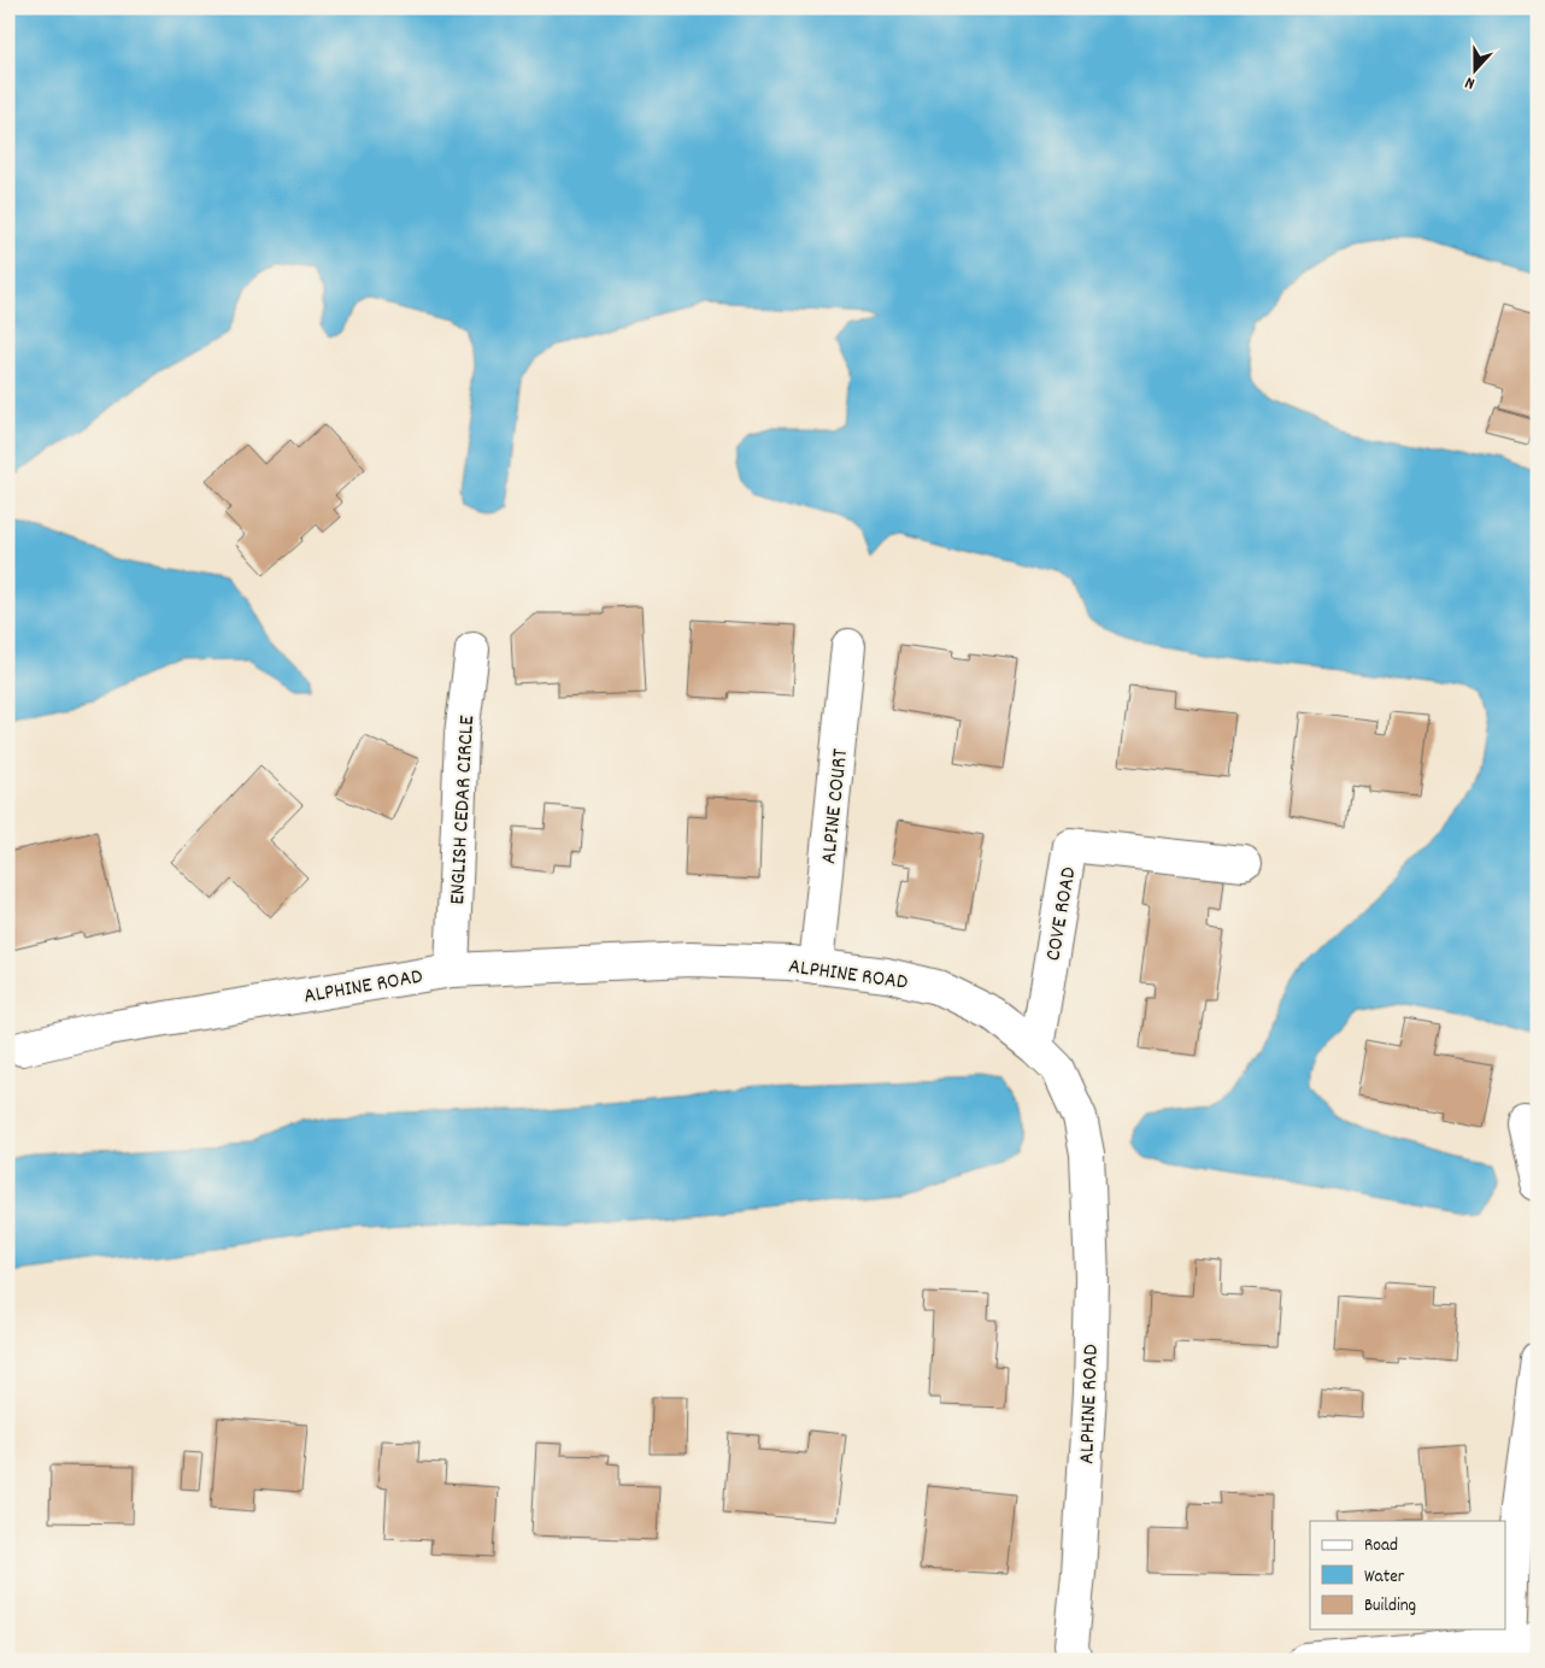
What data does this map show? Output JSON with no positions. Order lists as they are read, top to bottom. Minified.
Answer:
{"streets":{"street":["ALPINE COURT","ENGLISH CEDAR CIRCLE","COVE ROAD","ALPHINE ROAD"]},"crossings":[["ALPINE COURT","ALPHINE ROAD"],["ENGLISH CEDAR CIRCLE","ALPHINE ROAD"],["COVE ROAD","ALPHINE ROAD"]],"legend":["Road","Water","Building"],"north":"bottom"}
